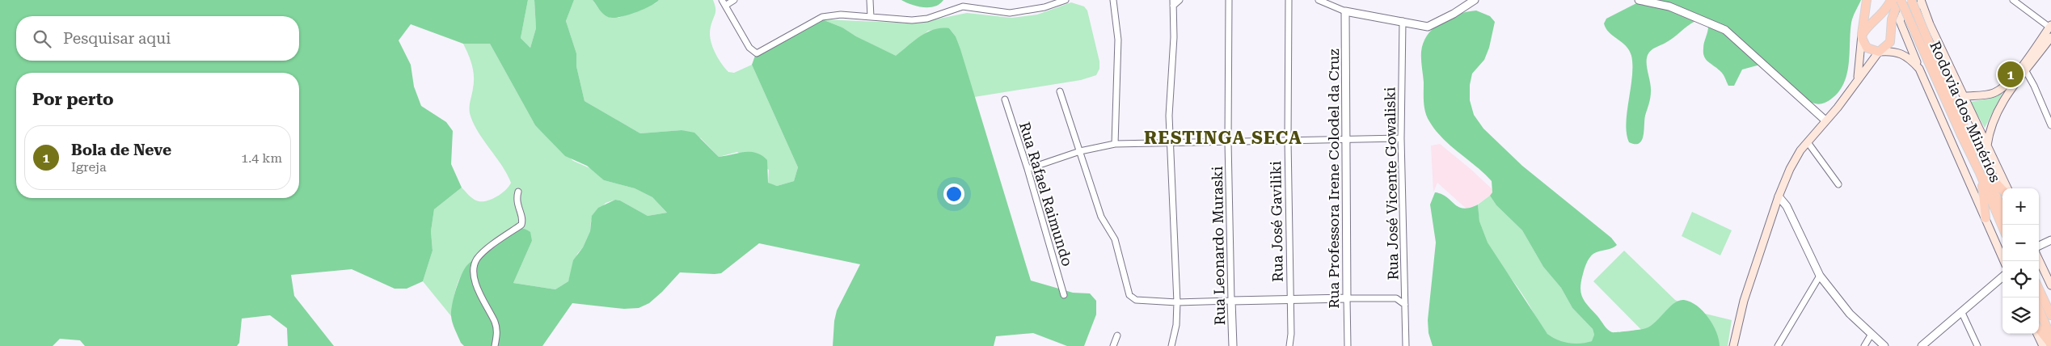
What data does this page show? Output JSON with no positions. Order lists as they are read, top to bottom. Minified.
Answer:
{"streets":{"main road":["Rodovia dos Minérios"],"street":["Rua Professora Irene Colodel da Cruz","Rua José Vicente Gowaliski","Rua Rafael Raimundo","Rua José Gaviliki","Rua Leonardo Muraski"]},"districts":["RESTINGA SECA"],"page":{"search":"Pesquisar aqui","pins":"1","heading":"Por perto","list":[{"mark":"1","name":"Bola de Neve","note":"Igreja","value":"1.4 km"}],"map_buttons":["+","−"]}}
